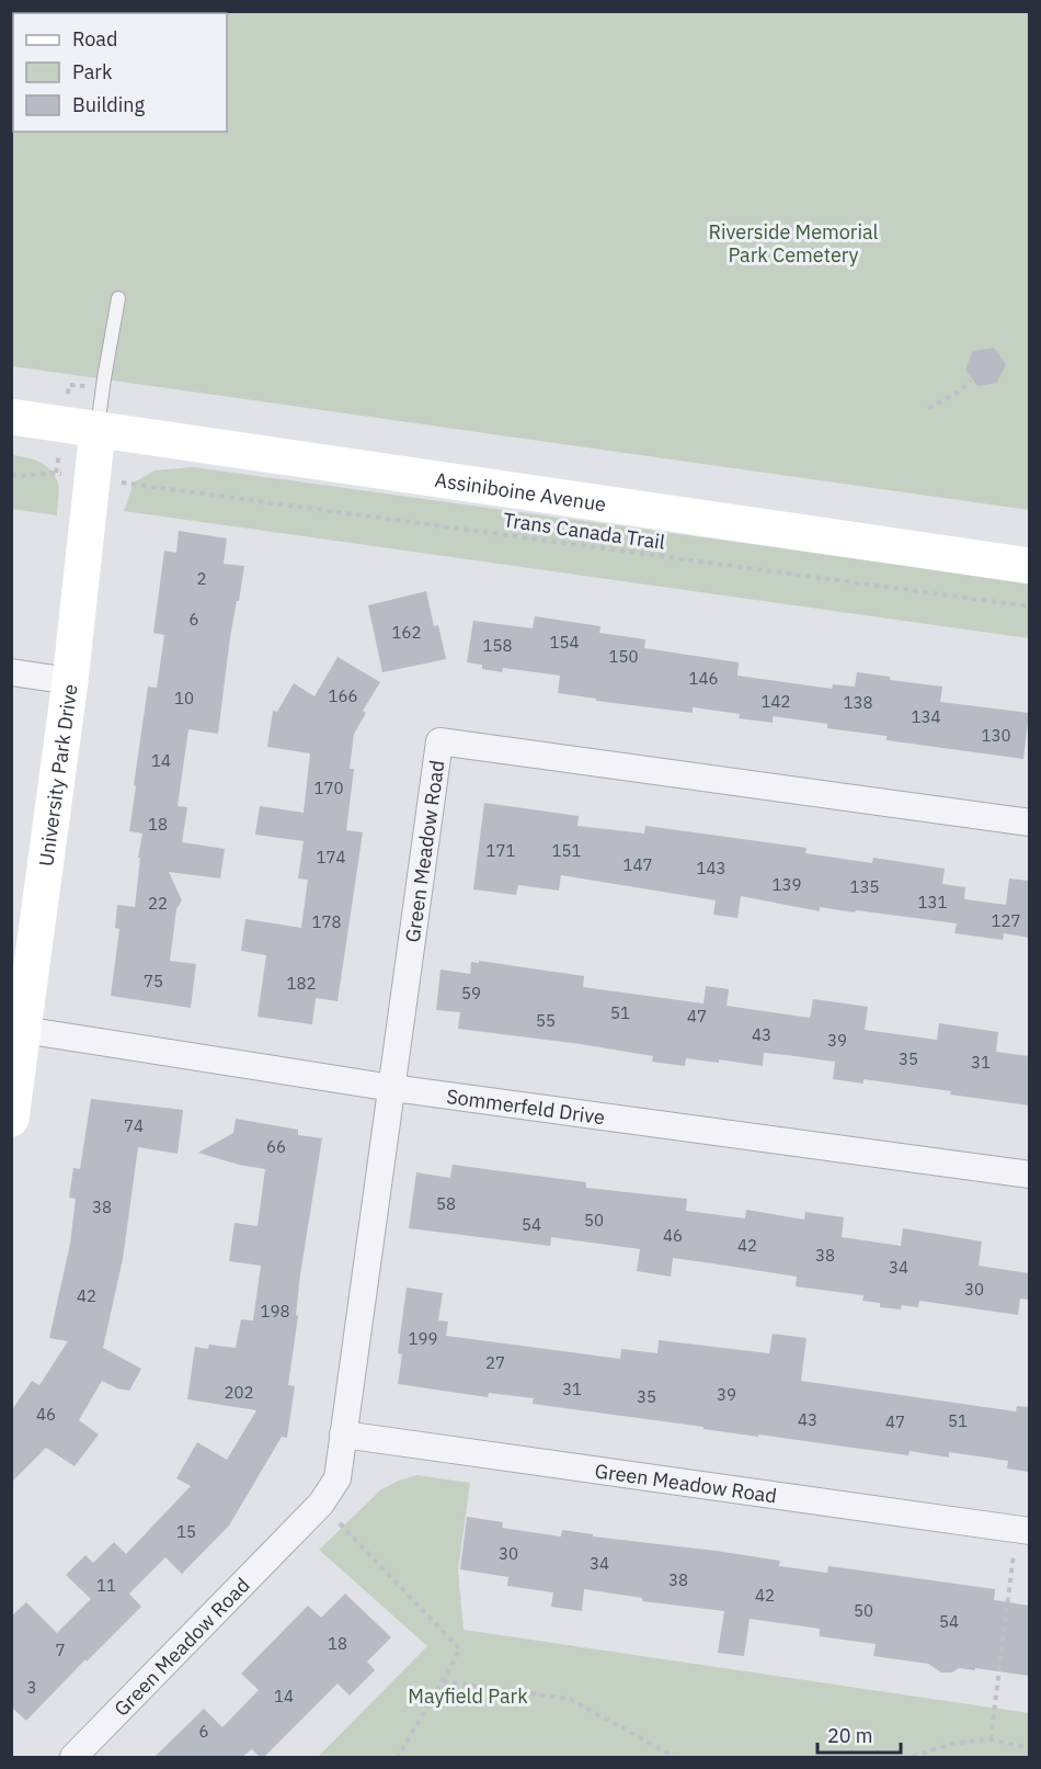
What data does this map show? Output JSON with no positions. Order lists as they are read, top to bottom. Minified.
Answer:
{"streets":{"street":["Assiniboine Avenue","University Park Drive","Green Meadow Road","Sommerfeld Drive"],"path":["Trans Canada Trail"]},"crossings":[["Assiniboine Avenue","University Park Drive"],["University Park Drive","Sommerfeld Drive"],["Green Meadow Road","Sommerfeld Drive"]],"parks":["Riverside Memorial Park Cemetery","Mayfield Park"],"house_numbers":["2","6","162","154","158","150","146","166","10","142","138","134","130","14","170","18","171","151","174","147","143","139","135","131","22","127","178","75","182","59","51","47","55","43","39","35","31","74","66","58","38","50","54","46","42","38","34","30","42","198","199","27","31","202","39","35","46","43","51","47","15","30","34","38","11","42","50","54","18","7","3","14","6"],"legend":["Road","Park","Building"],"scale_bar":"20 m"}
